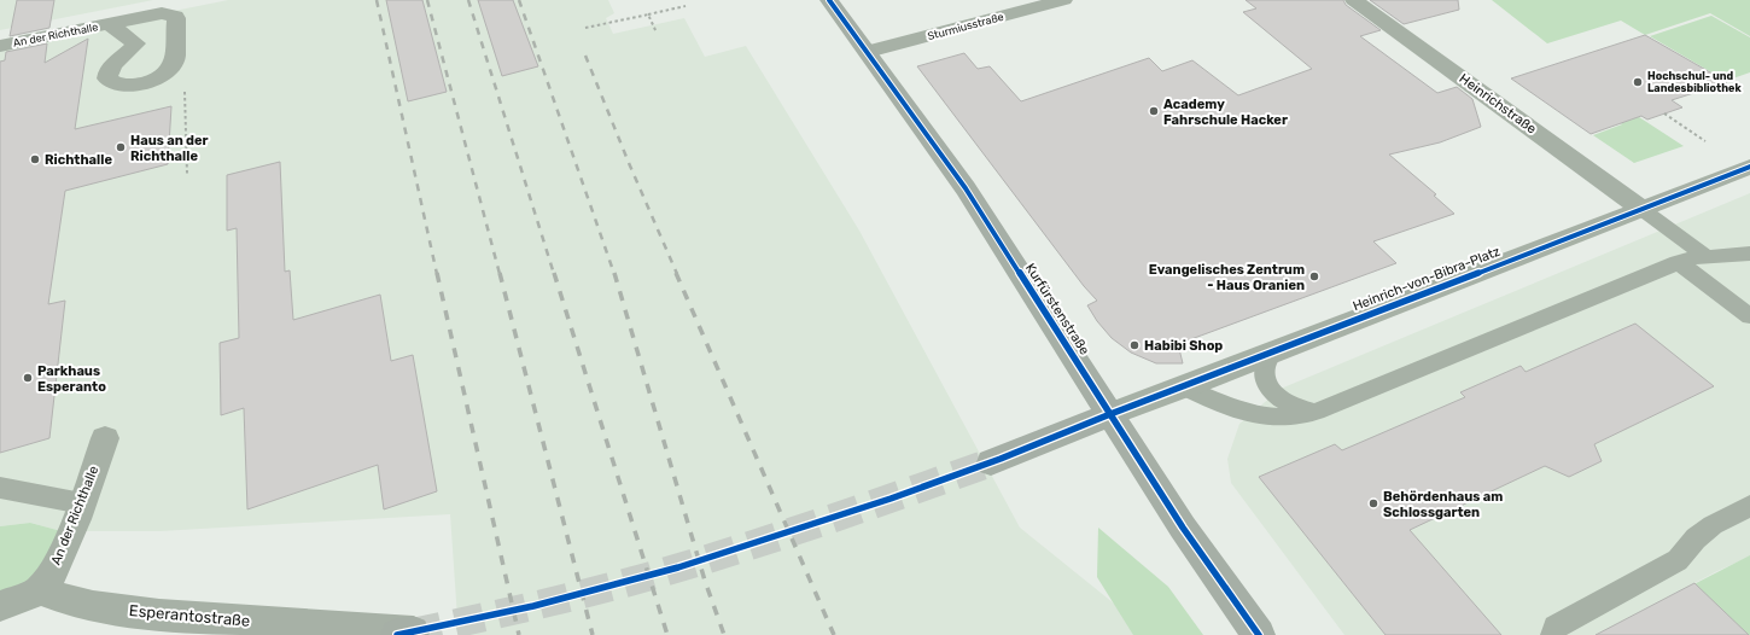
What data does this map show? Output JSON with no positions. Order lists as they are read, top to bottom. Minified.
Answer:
{"streets":{"main road":["Kurfürstenstraße"],"street":["Sturmiusstraße","An der Richthalle","Heinrichstraße","Heinrich-von-Bibra-Platz","Esperantostraße"]},"crossings":[["Sturmiusstraße","Kurfürstenstraße"],["An der Richthalle","Esperantostraße"],["Heinrichstraße","Heinrich-von-Bibra-Platz"],["Heinrich-von-Bibra-Platz","Kurfürstenstraße"]],"places":["Hochschul- und Landesbibliothek","Academy Fahrschule Hacker","Haus an der Richthalle","Richthalle","Evangelisches Zentrum - Haus Oranien","Habibi Shop","Parkhaus Esperanto","Behördenhaus am Schlossgarten"]}
